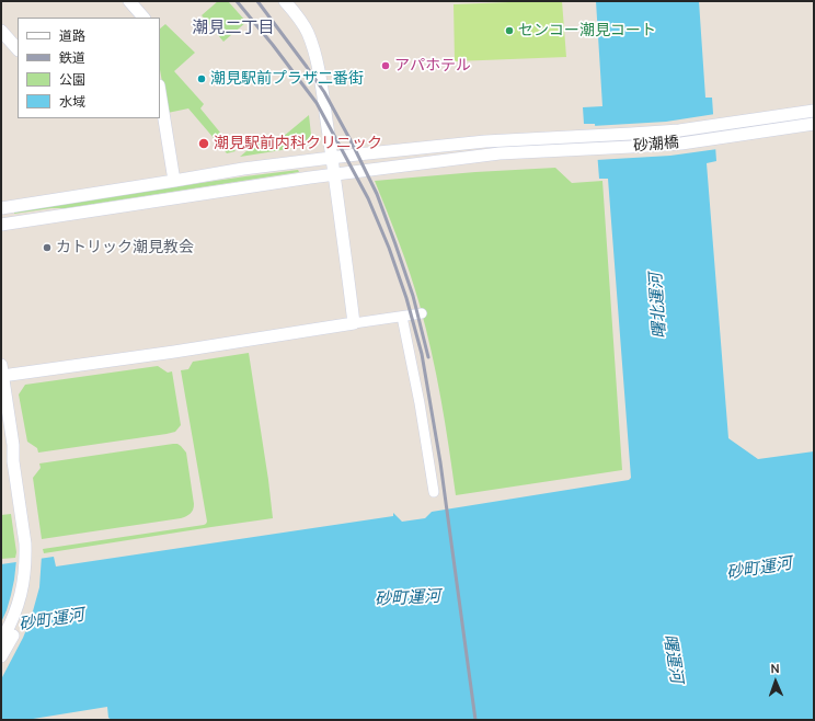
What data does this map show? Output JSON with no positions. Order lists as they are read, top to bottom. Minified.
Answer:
{"streets":{"street":["砂潮橋"]},"districts":["潮見二丁目"],"water":["曙北運河","砂町運河","曙運河"],"places":["センコー潮見コート","アパホテル","潮見駅前プラザ二番街","潮見駅前内科クリニック","カトリック潮見教会"],"legend":["道路","鉄道","公園","水域"],"north":"top"}
